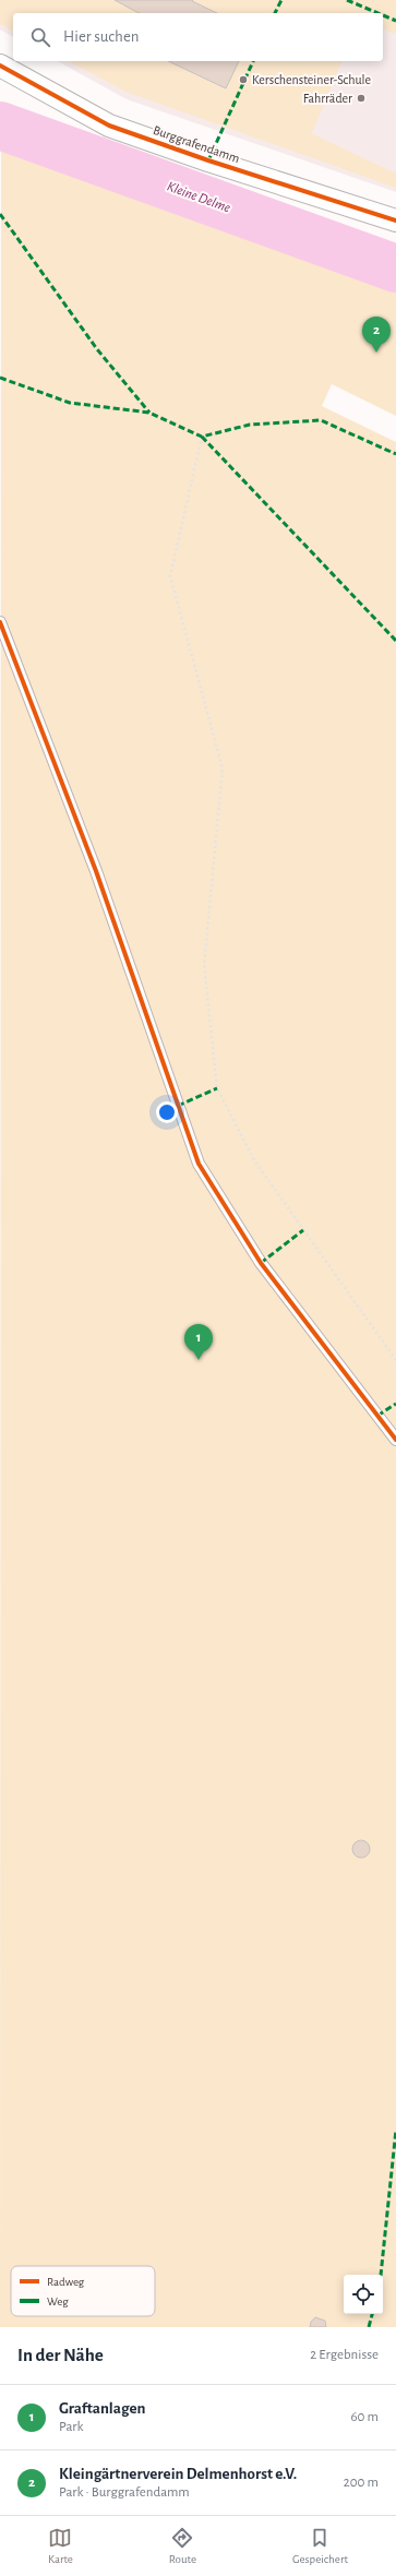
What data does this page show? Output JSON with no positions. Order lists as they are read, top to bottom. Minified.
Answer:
{"streets":{"street":["Burggrafendamm"]},"water":["Kleine Delme"],"places":["Kerschensteiner-Schule","Fahrräder"],"legend":["Radweg","Weg"],"page":{"search":"Hier suchen","pins":["2","1"],"heading":["In der Nähe","2 Ergebnisse"],"list":[{"mark":"1","name":"Graftanlagen","note":"Park","value":"60 m"},{"mark":"2","name":"Kleingärtnerverein Delmenhorst e.V.","note":"Park · Burggrafendamm","value":"200 m"}],"nav":["Karte","Route","Gespeichert"]}}
